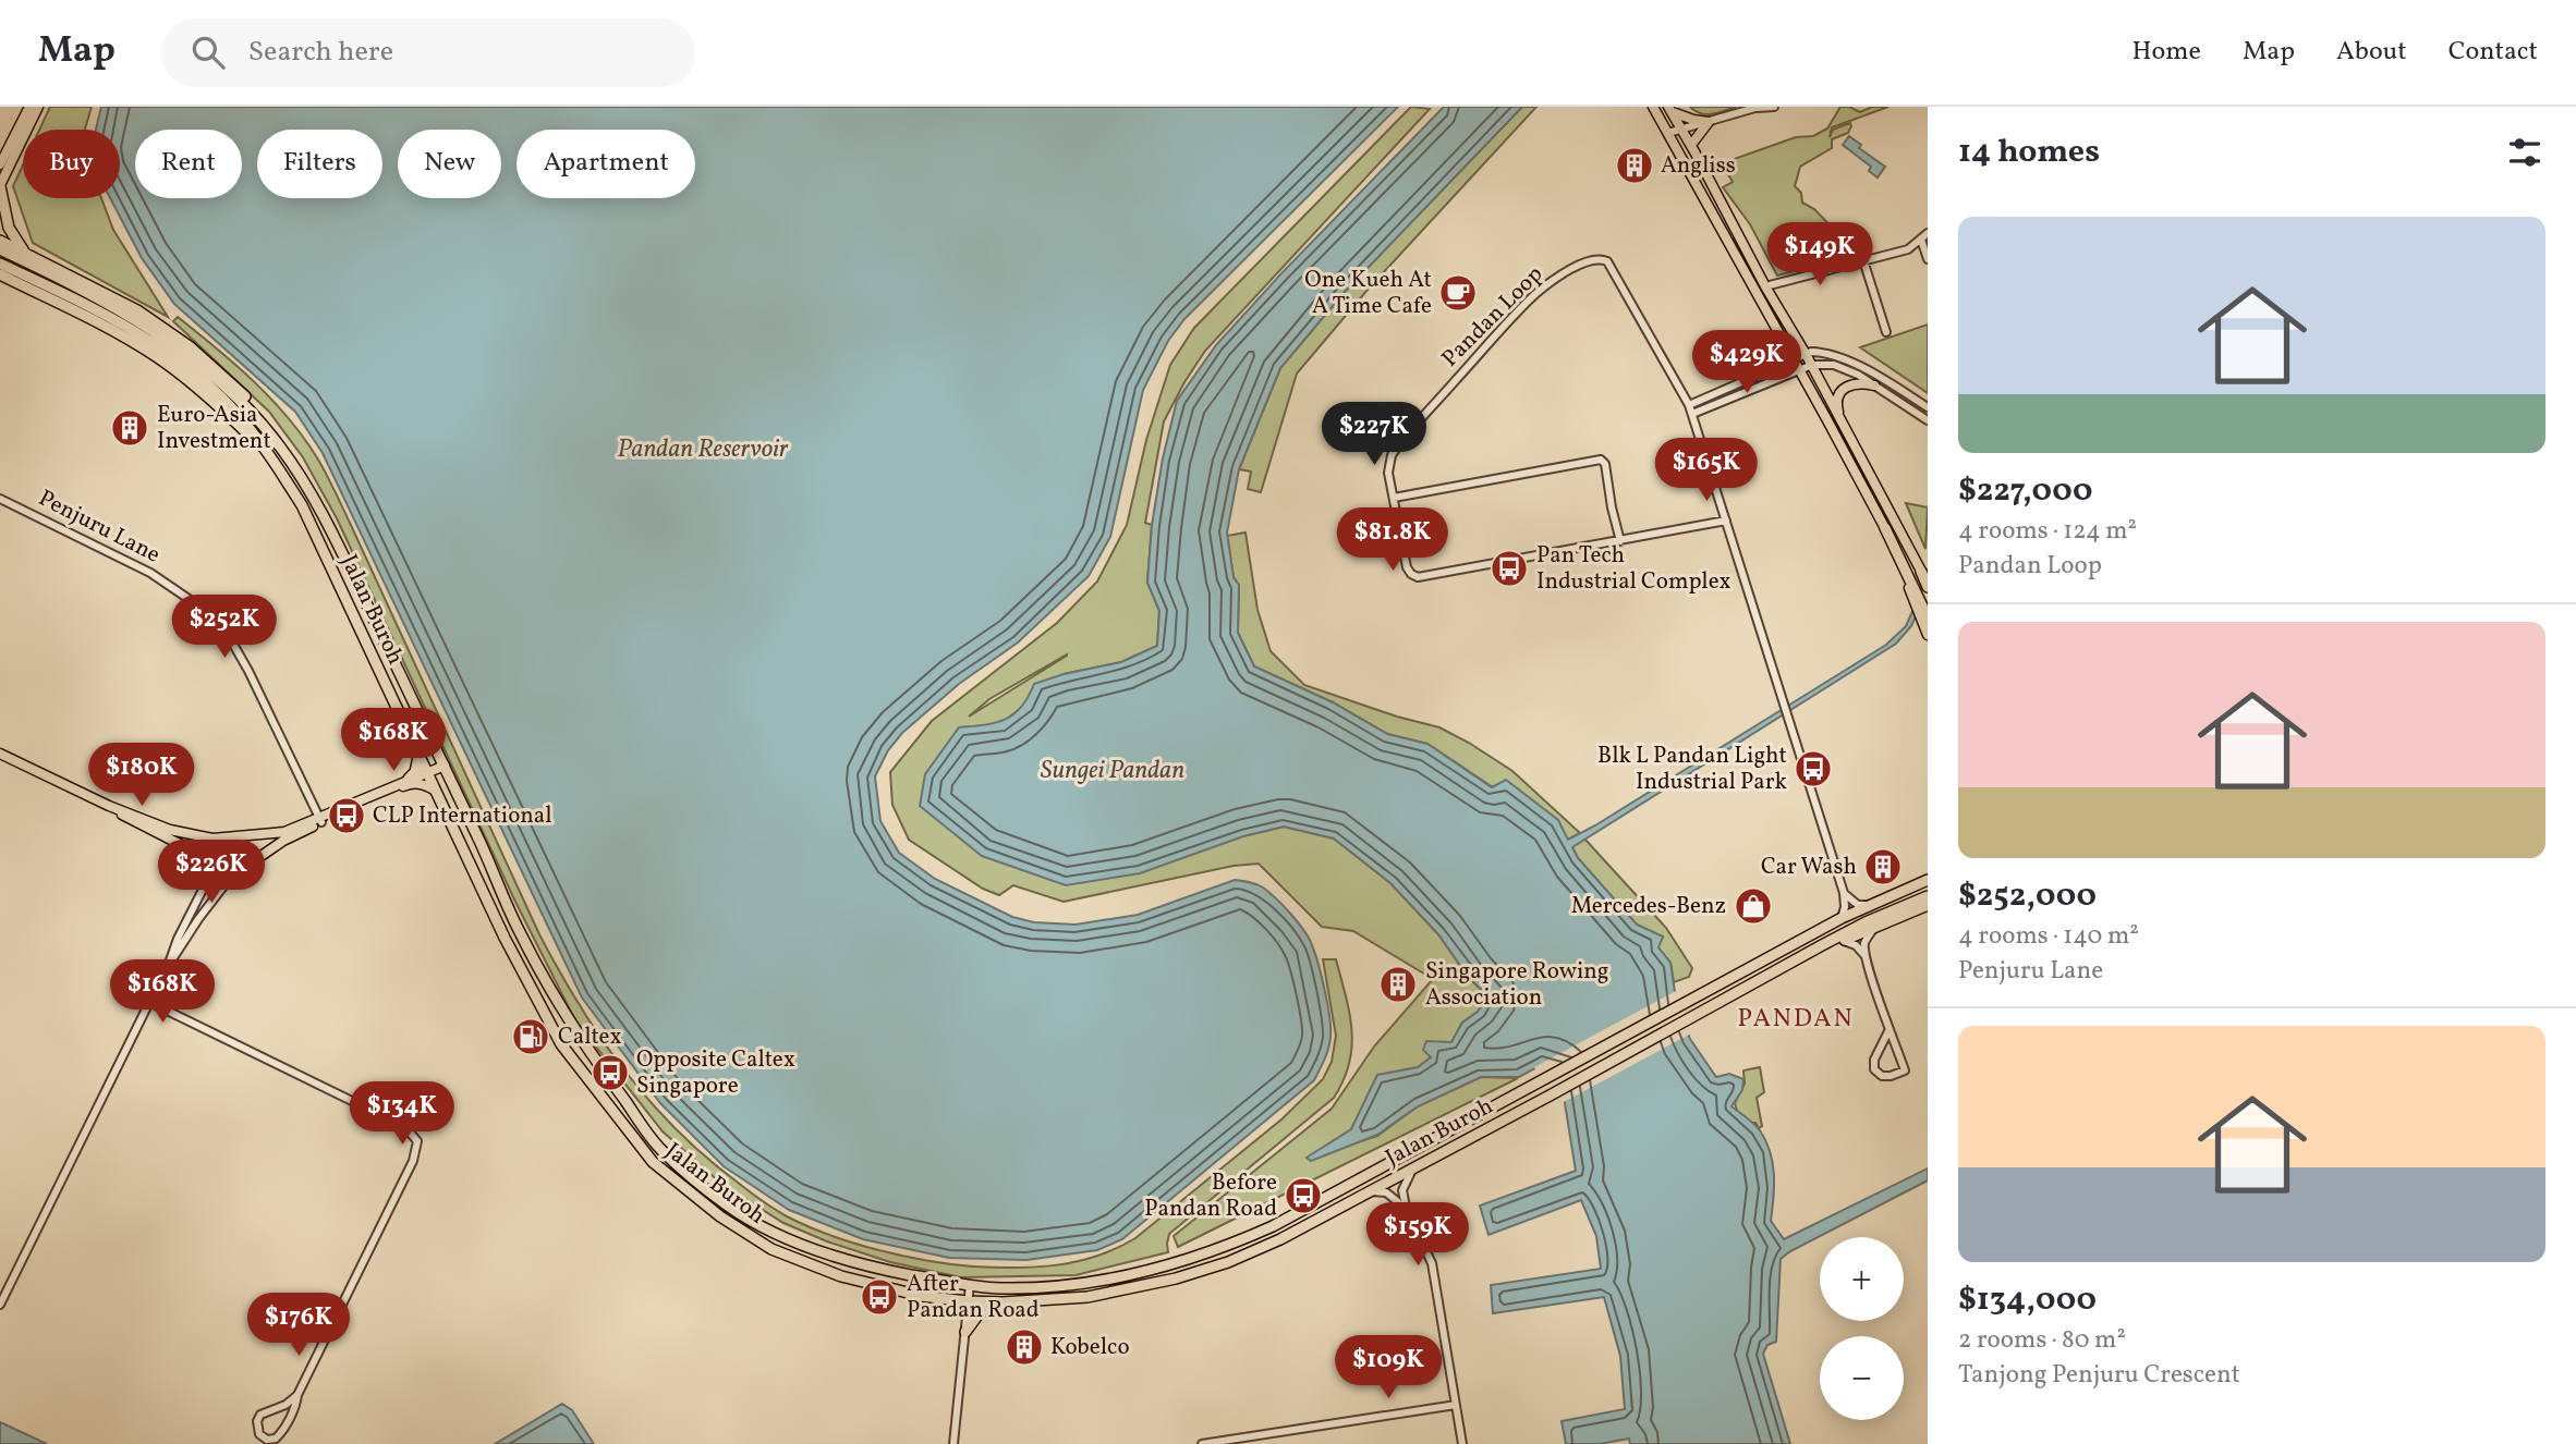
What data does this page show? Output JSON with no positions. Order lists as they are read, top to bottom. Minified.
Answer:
{"streets":{"highway":["Jalan Buroh"],"street":["Pandan Loop","Penjuru Lane"]},"crossings":[["Pandan Loop","Jalan Buroh"]],"districts":["PANDAN"],"water":["Pandan Reservoir","Sungei Pandan"],"places":{"building":["Angliss","Euro-Asia Investment","Car Wash","Singapore Rowing Association","Kobelco"],"cafe":["One Kueh At A Time Cafe"],"bus stop":["Pan Tech Industrial Complex","Blk L Pandan Light Industrial Park","CLP International","Opposite Caltex Singapore","Before Pandan Road","After Pandan Road"],"shop":["Mercedes-Benz"],"fuel station":["Caltex"]},"page":{"header":"Map","search":"Search here","nav":["Home","Map","About","Contact"],"heading":"14 homes","chip":["Buy","Rent","Filters","New","Apartment"],"list":[{"name":"$227,000","note":"4 rooms · 124 m² · Pandan Loop"},{"name":"$252,000","note":"4 rooms · 140 m² · Penjuru Lane"},{"name":"$134,000","note":"2 rooms · 80 m² · Tanjong Penjuru Crescent"}],"price":["$149K","$429K","$227K","$165K","$81.8K","$252K","$168K","$180K","$226K","$168K","$134K","$159K","$176K","$109K"],"map_buttons":["+","−"]}}
